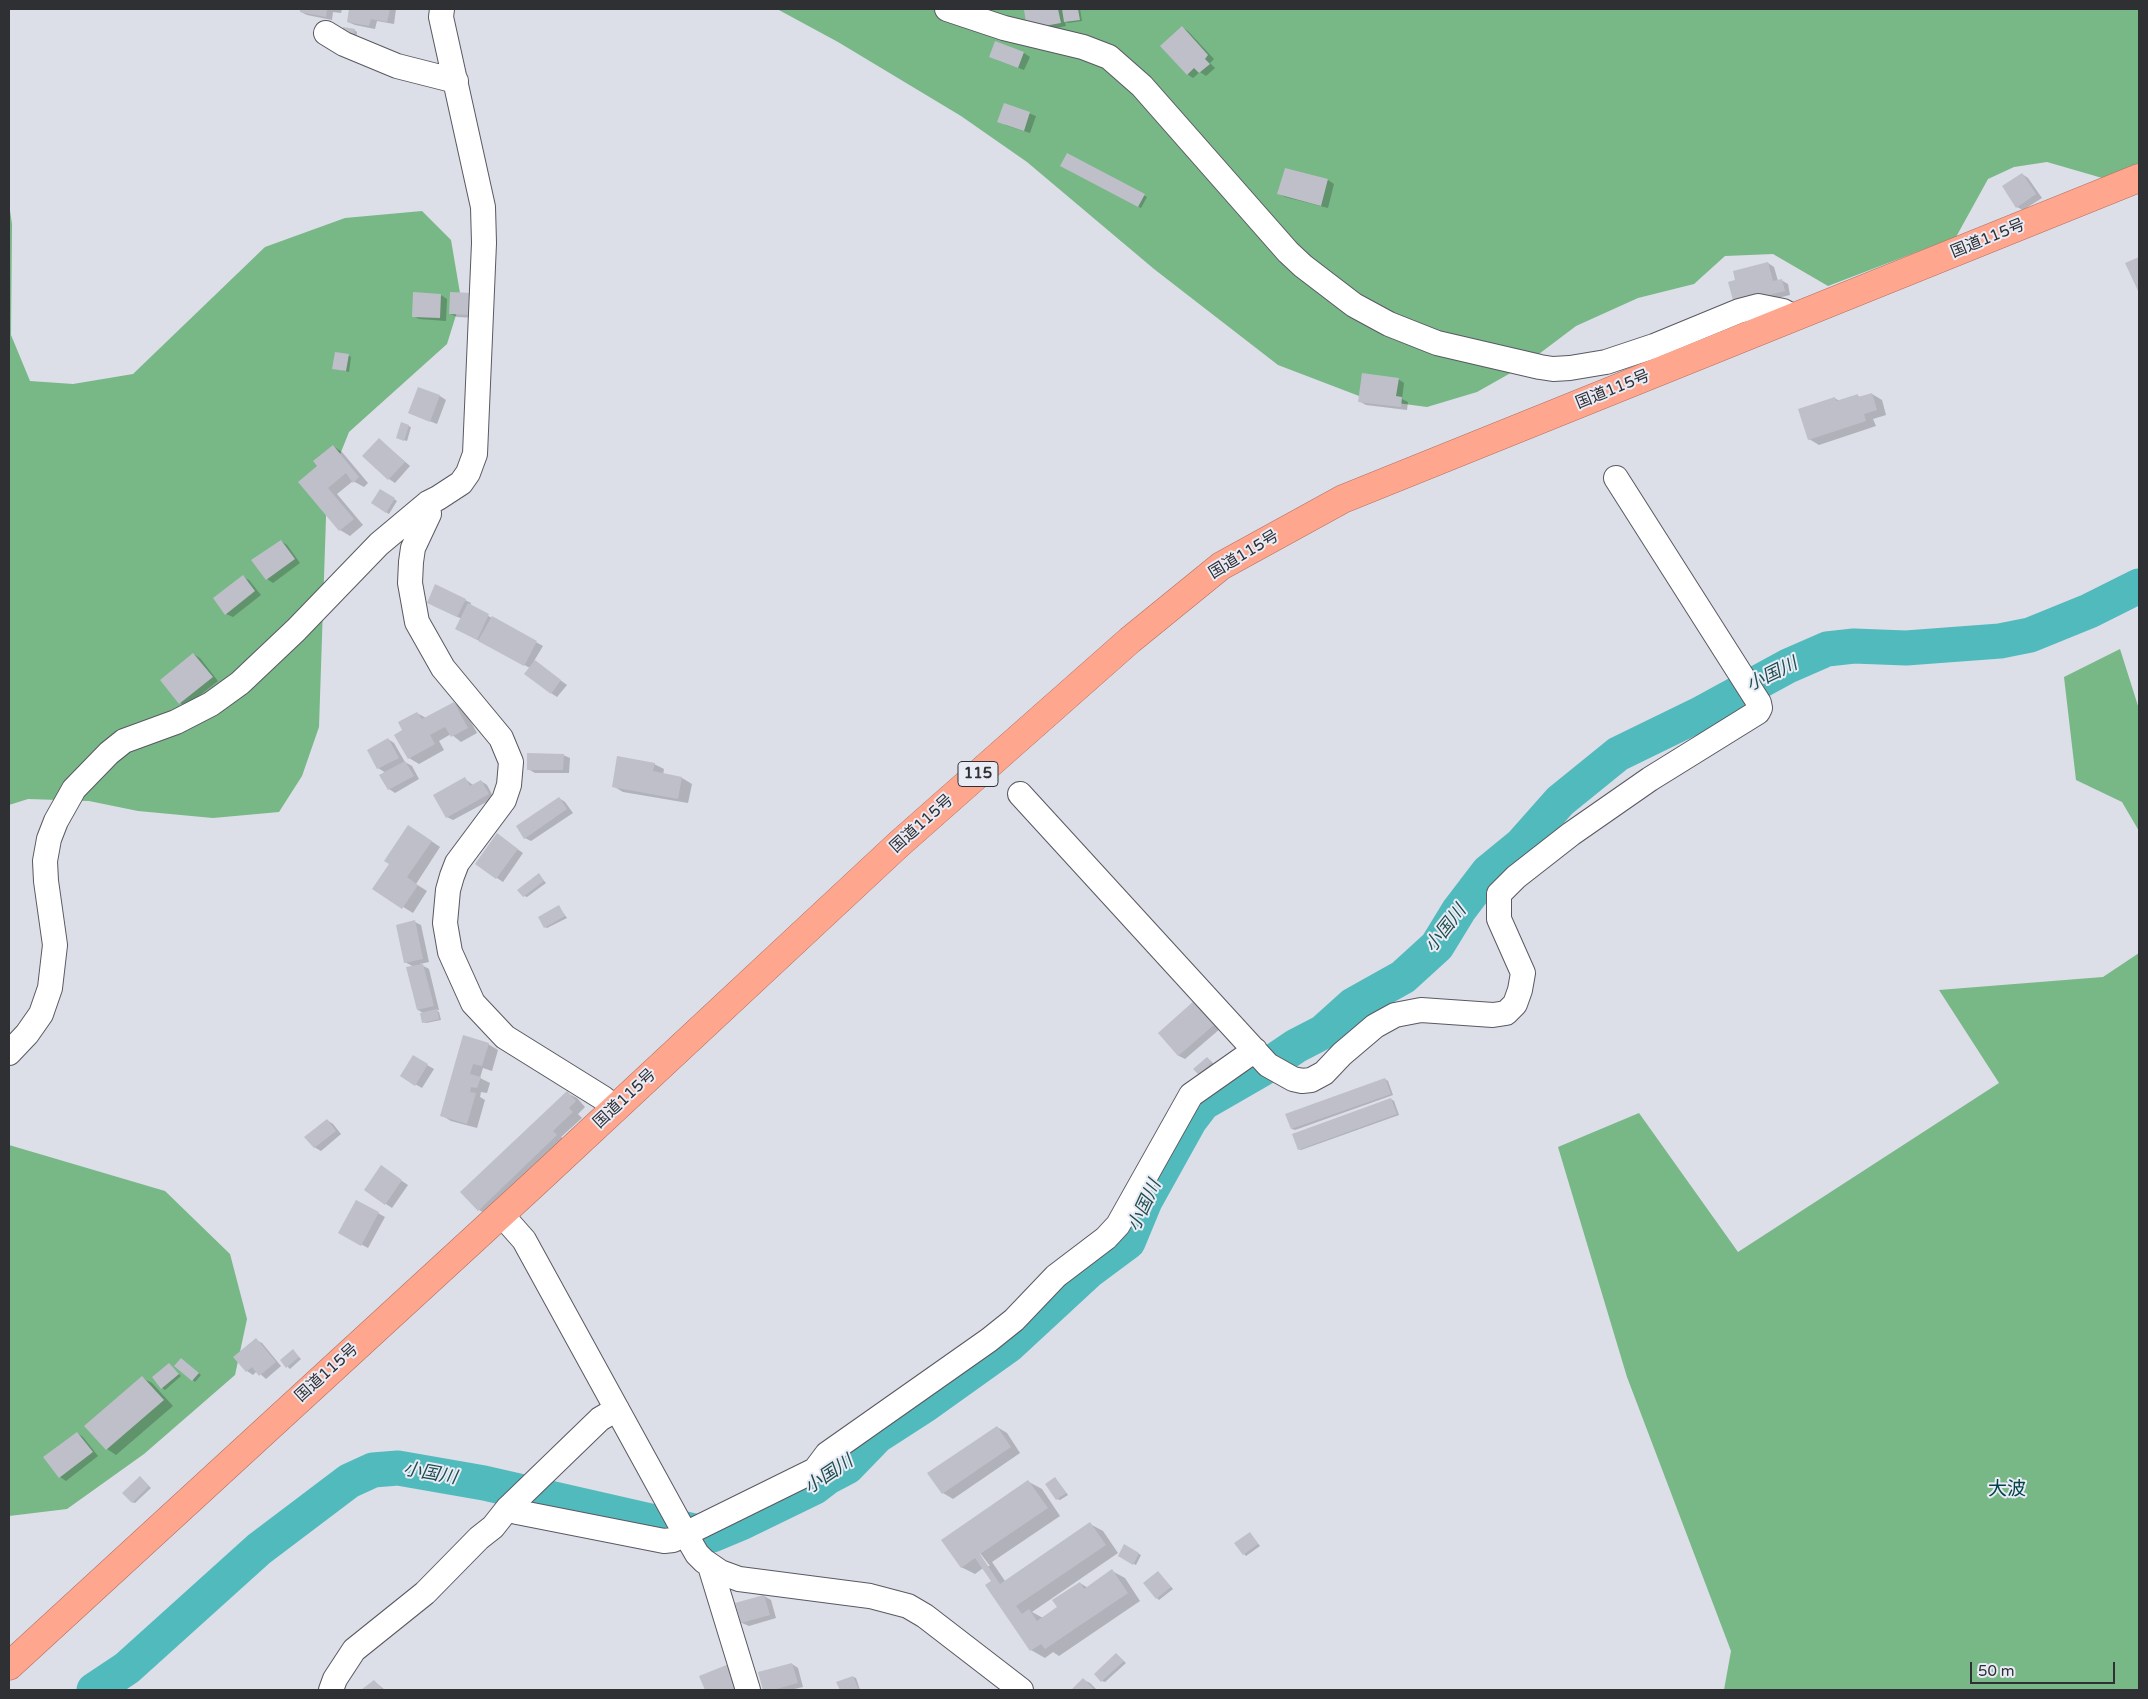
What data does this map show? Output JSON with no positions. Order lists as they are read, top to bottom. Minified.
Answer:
{"streets":{"highway":["国道115号","115"]},"districts":["大波"],"water":["小国川"],"scale_bar":"50 m"}
